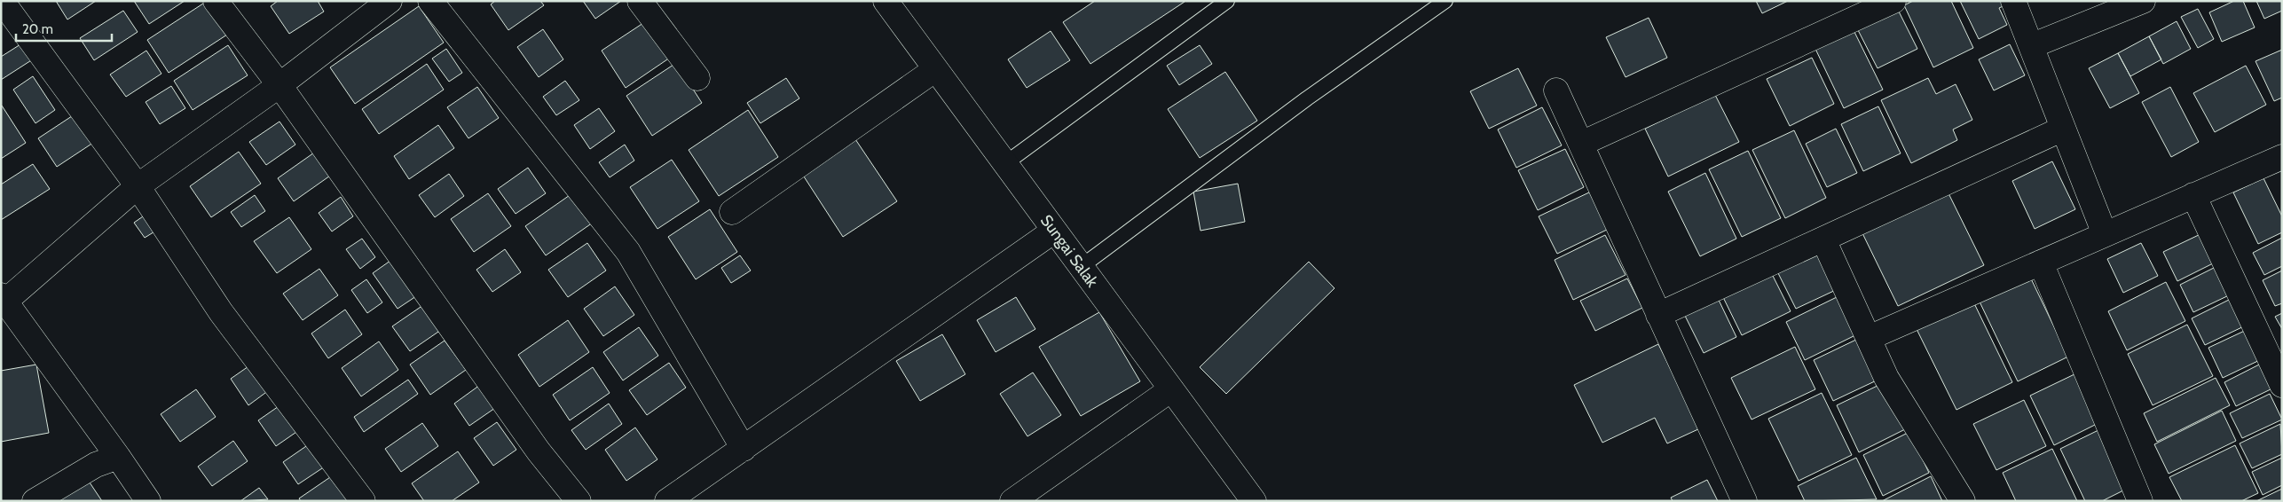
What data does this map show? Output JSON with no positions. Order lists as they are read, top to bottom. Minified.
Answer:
{"streets":{"street":["Sungai Salak"]},"scale_bar":"20 m"}
